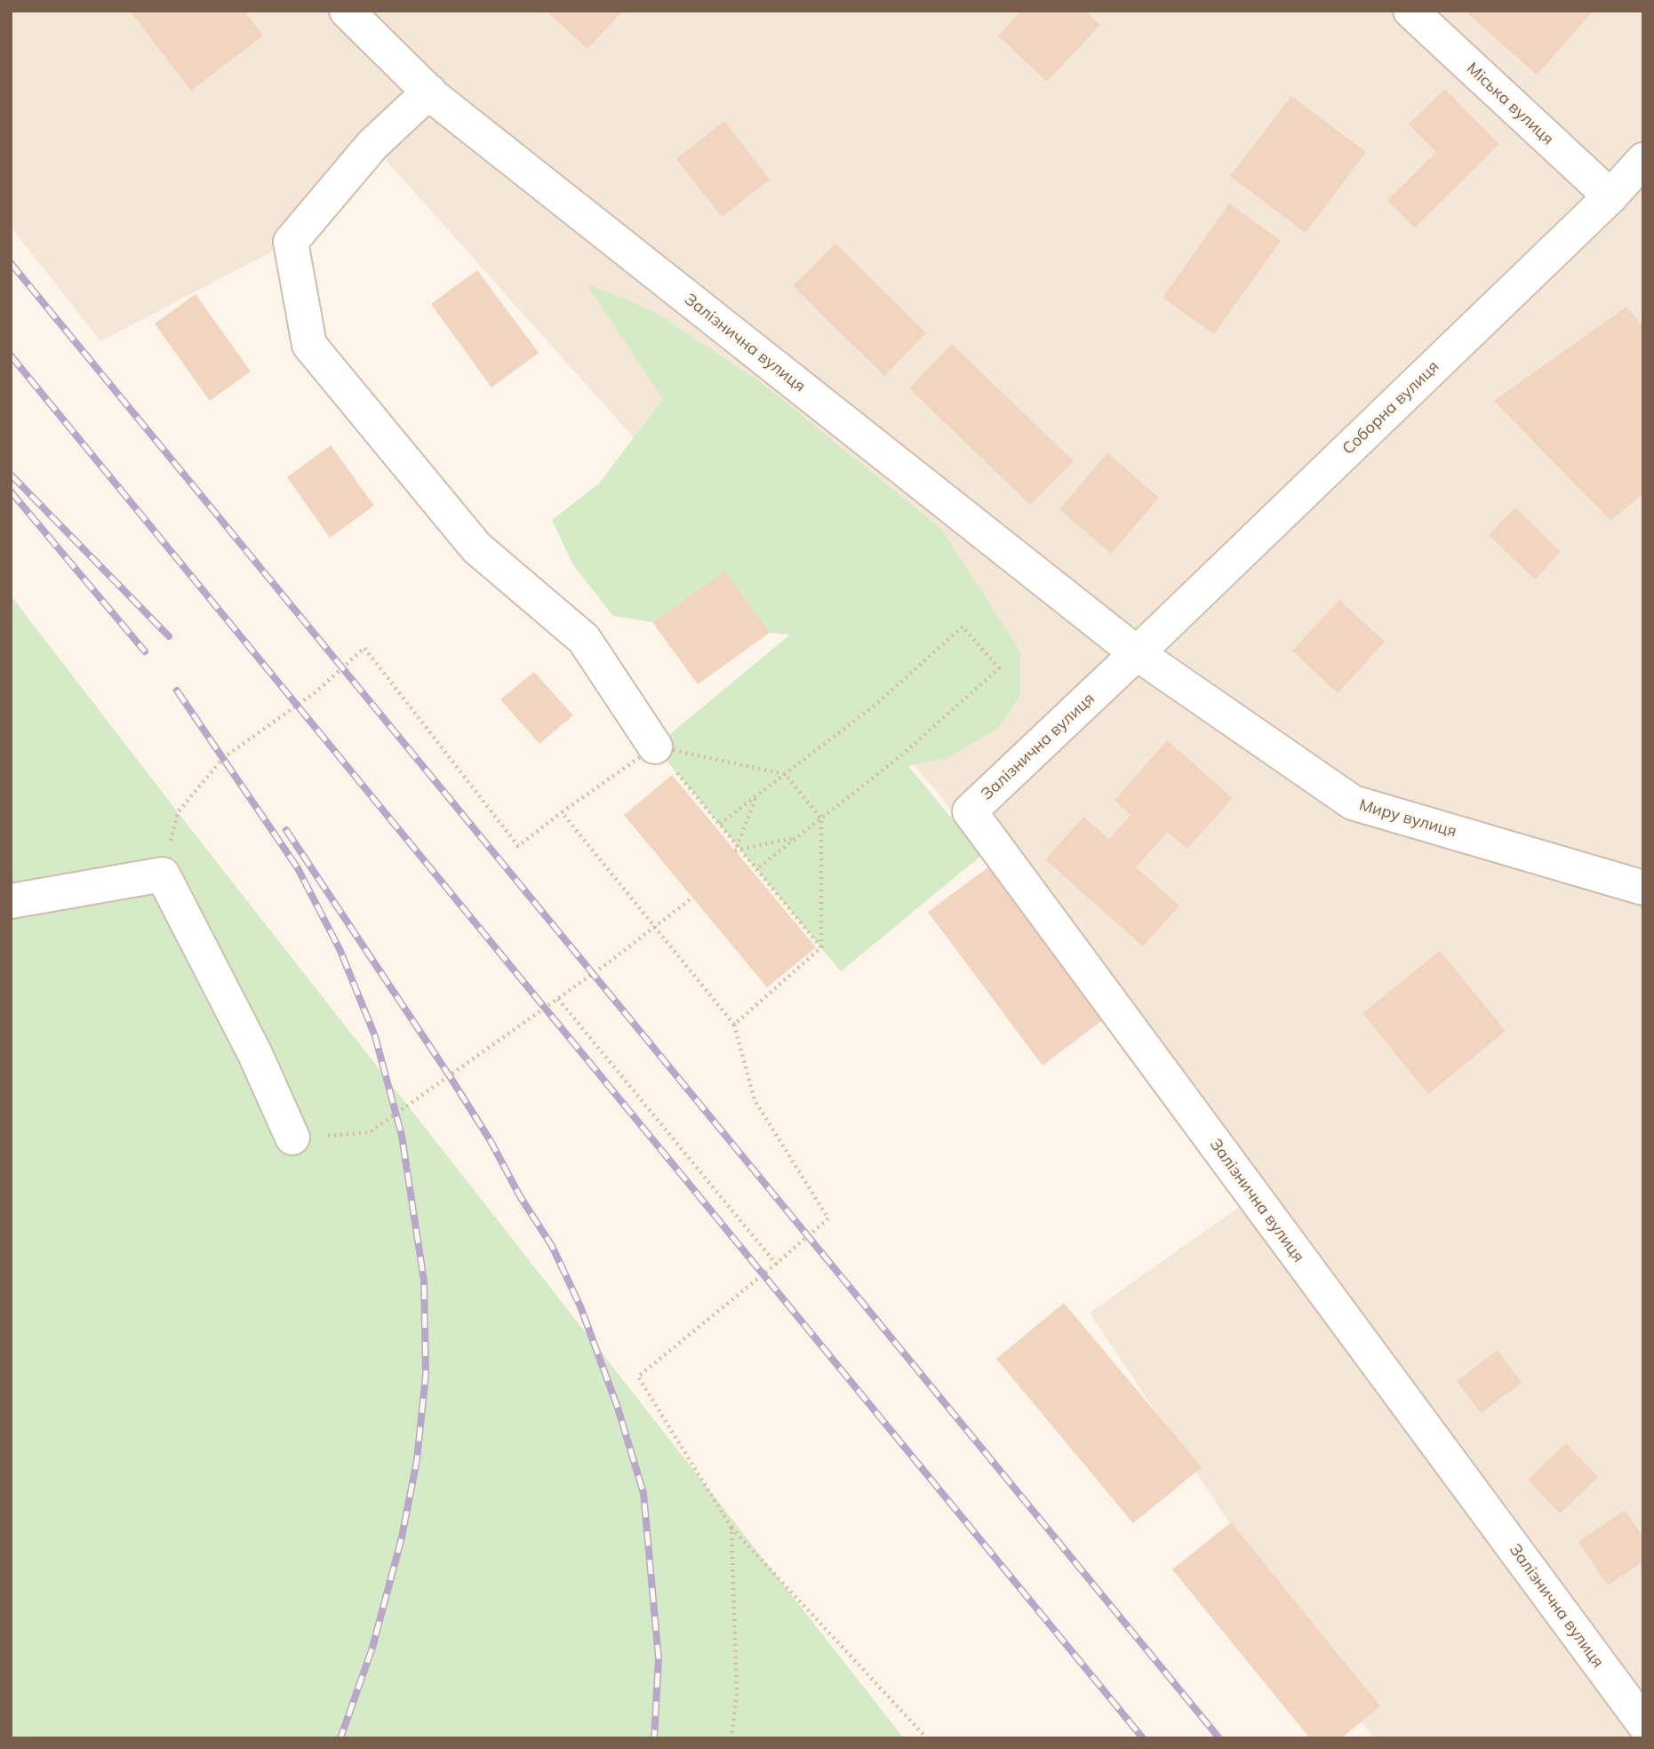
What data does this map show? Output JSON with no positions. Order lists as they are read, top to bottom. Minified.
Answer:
{"streets":{"street":["Міська вулиця","Залізнична вулиця","Соборна вулиця","Миру вулиця"]},"crossings":[["Міська вулиця","Соборна вулиця"],["Залізнична вулиця","Соборна вулиця"],["Залізнична вулиця","Миру вулиця"],["Соборна вулиця","Миру вулиця"]]}
